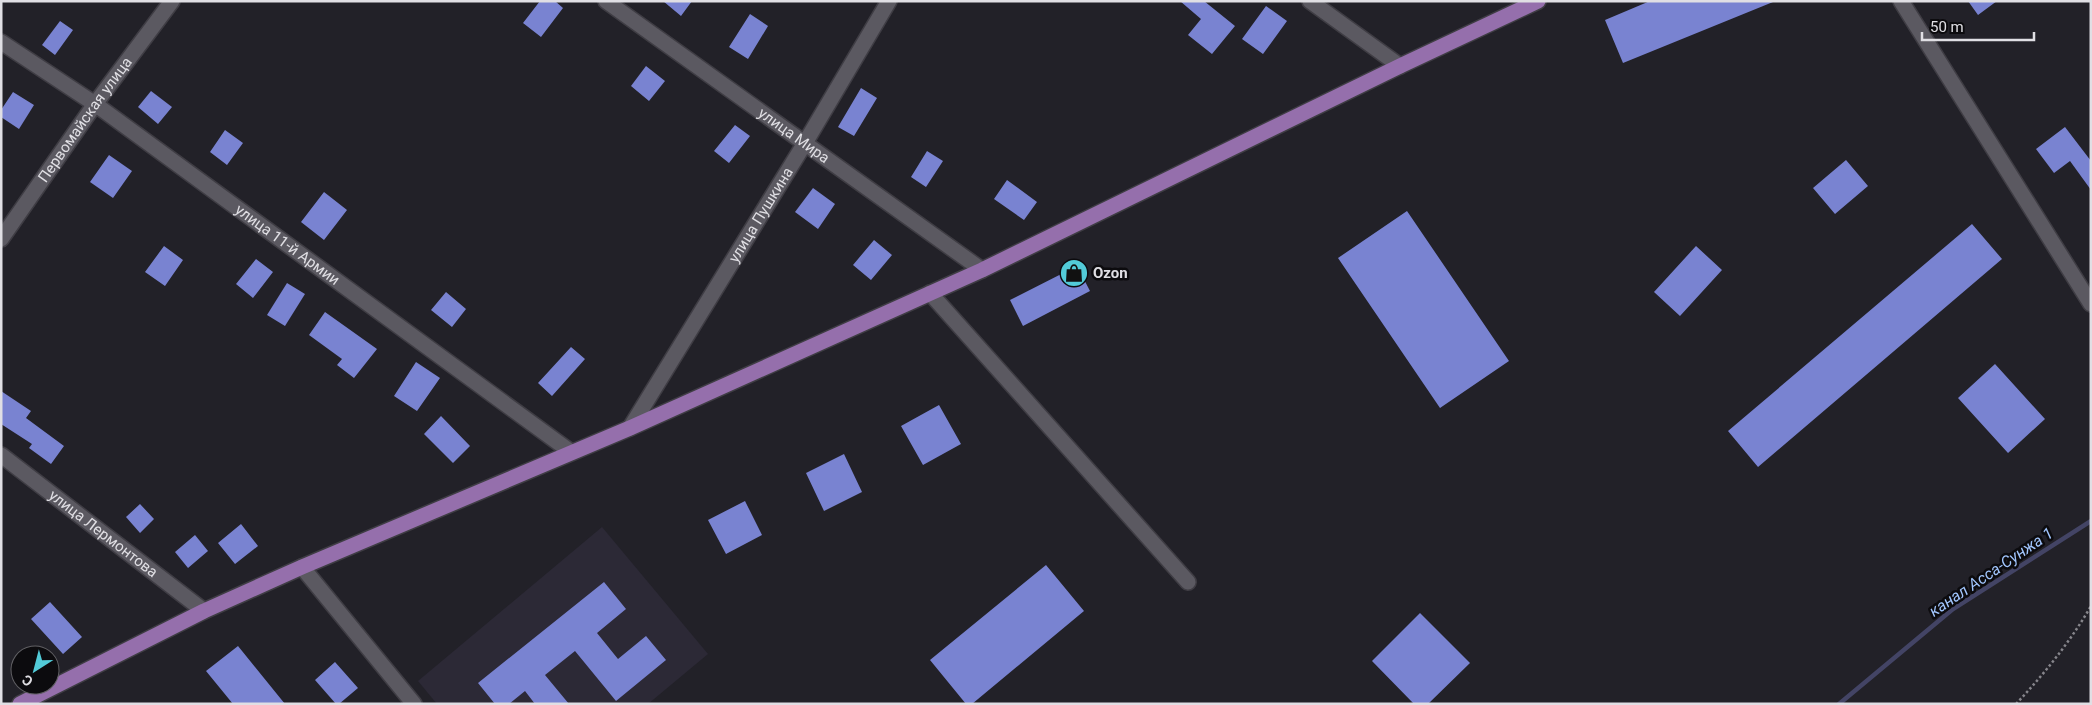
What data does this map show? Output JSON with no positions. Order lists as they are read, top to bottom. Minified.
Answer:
{"streets":{"street":["Первомайская улица","улица Мира","улица Пушкина","улица 11-й Армии","улица Лермонтова"]},"crossings":[["Первомайская улица","улица 11-й Армии"],["улица Мира","улица Пушкина"]],"water":["канал Асса-Сунжа 1"],"places":{"shop":["Ozon"]},"scale_bar":"50 m","north":"bottom left"}
